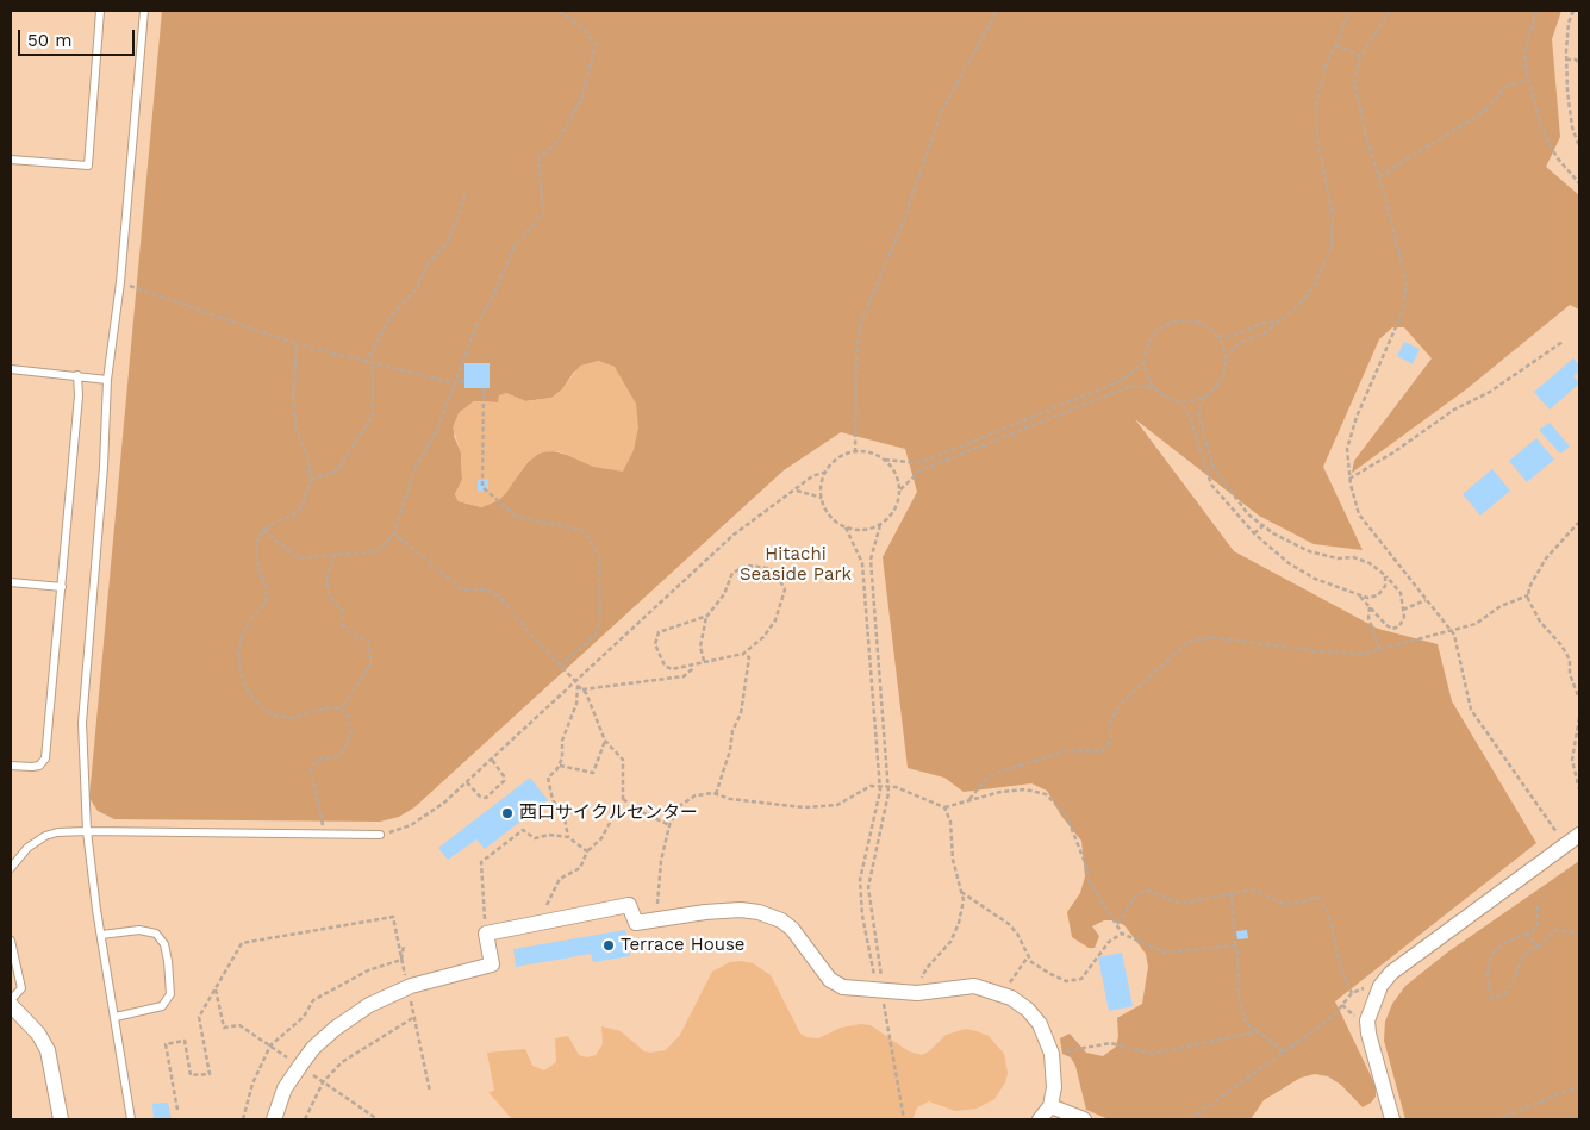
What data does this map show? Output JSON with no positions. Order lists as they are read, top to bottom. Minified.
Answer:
{"parks":["Hitachi Seaside Park"],"places":["西口サイクルセンター","Terrace House"],"scale_bar":"50 m"}
